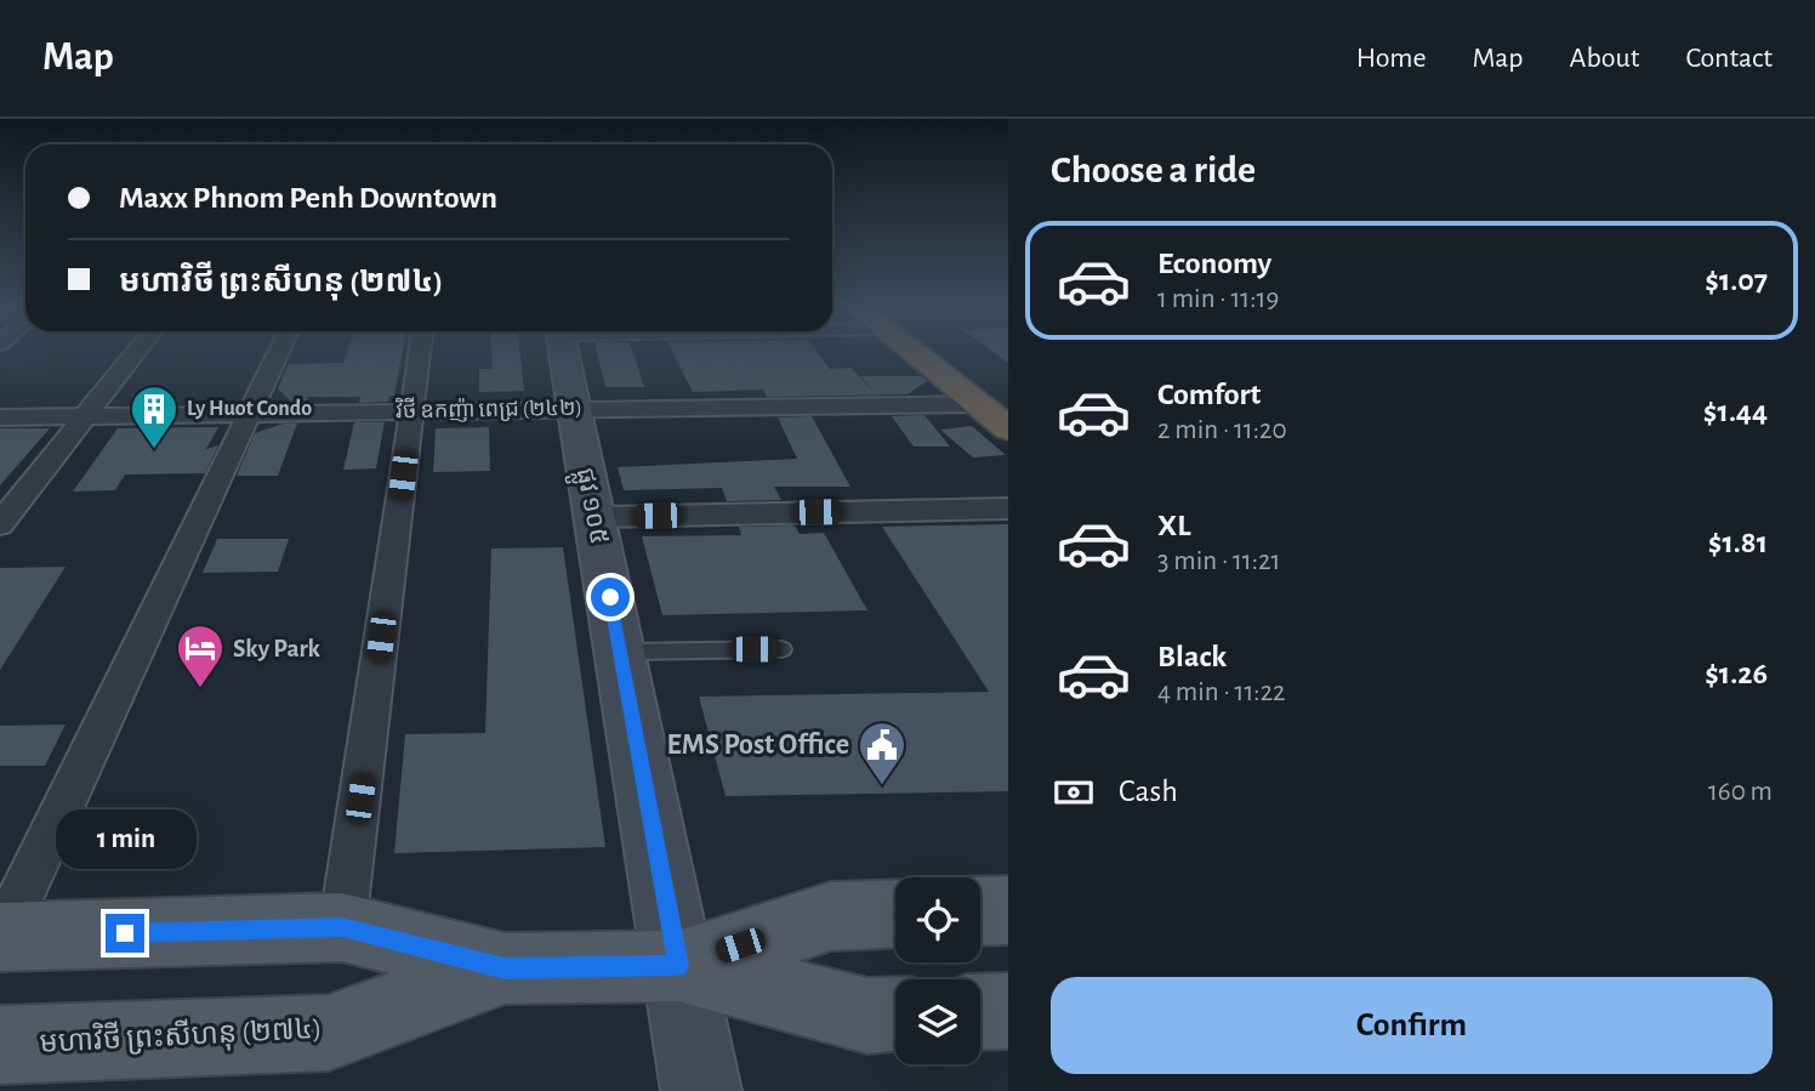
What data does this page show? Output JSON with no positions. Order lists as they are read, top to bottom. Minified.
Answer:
{"streets":{"main road":["មហាវិថី ព្រះសីហនុ (២៧៤)"],"street":["វិថី ឧកញ៉ា ពេជ្រ (២៤២)","ផ្លូវ ១០៥"]},"crossings":[["វិថី ឧកញ៉ា ពេជ្រ (២៤២)","ផ្លូវ ១០៥"],["ផ្លូវ ១០៥","មហាវិថី ព្រះសីហនុ (២៧៤)"]],"places":{"building":["Ly Huot Condo"],"hotel":["Sky Park"],"public building":["EMS Post Office"]},"page":{"header":"Map","nav":["Home","Map","About","Contact"],"heading":"Choose a ride","banner":["Maxx Phnom Penh Downtown","មហាវិថី ព្រះសីហនុ (២៧៤)"],"list":[{"name":"Economy","note":"1 min · 11:19","value":"$1.07"},{"name":"Comfort","note":"2 min · 11:20","value":"$1.44"},{"name":"XL","note":"3 min · 11:21","value":"$1.81"},{"name":"Black","note":"4 min · 11:22","value":"$1.26"}],"pay":["Cash","160 m"],"bubble":"1 min","buttons":"Confirm"}}
